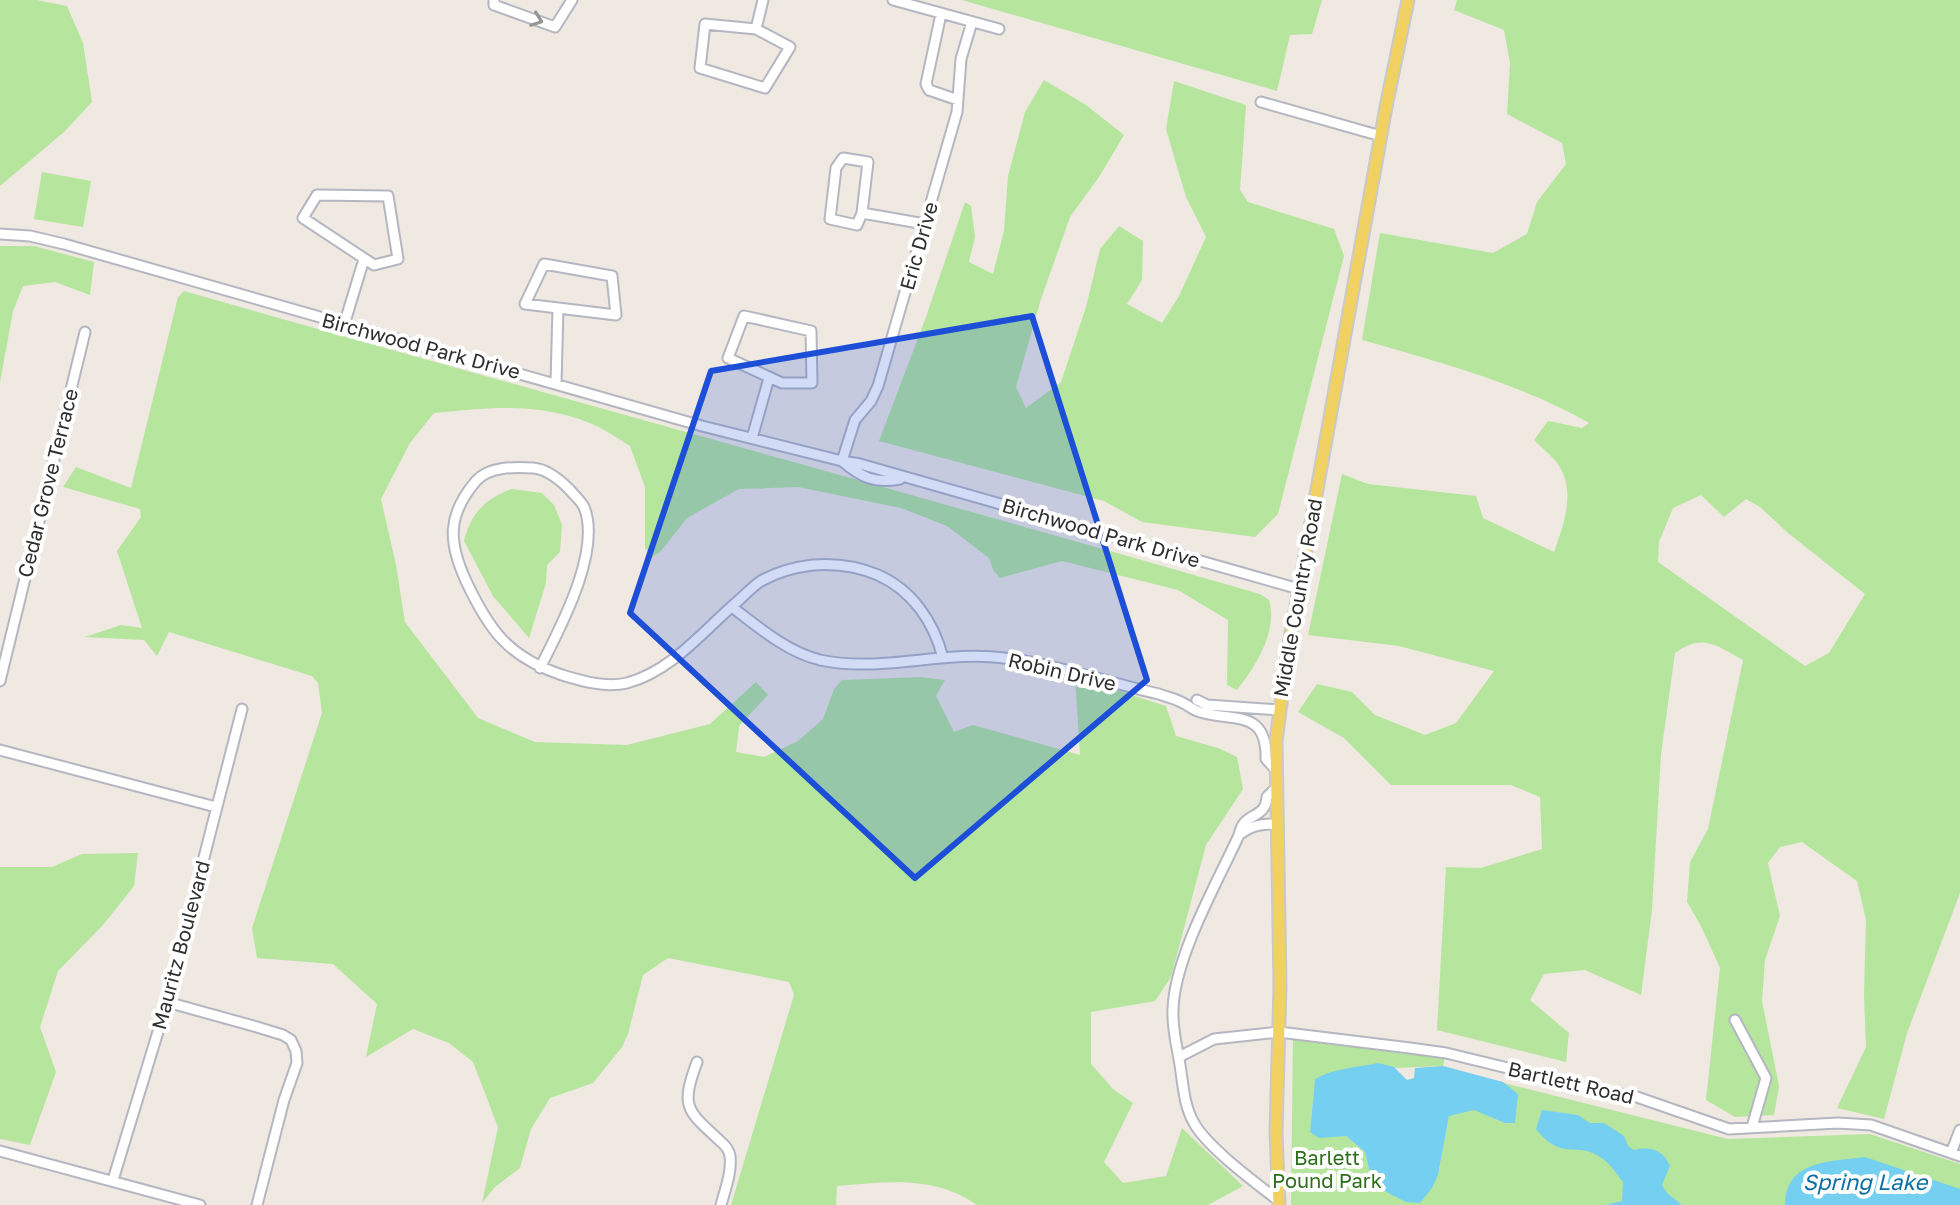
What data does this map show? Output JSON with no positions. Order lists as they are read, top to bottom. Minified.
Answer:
{"streets":{"main road":["Middle Country Road"],"street":["Eric Drive","Birchwood Park Drive","Cedar Grove Terrace","Robin Drive","Mauritz Boulevard","Bartlett Road"]},"crossings":[["Eric Drive","Birchwood Park Drive"],["Birchwood Park Drive","Middle Country Road"],["Middle Country Road","Robin Drive"],["Middle Country Road","Bartlett Road"]],"water":["Spring Lake"],"parks":["Barlett Pound Park"]}
